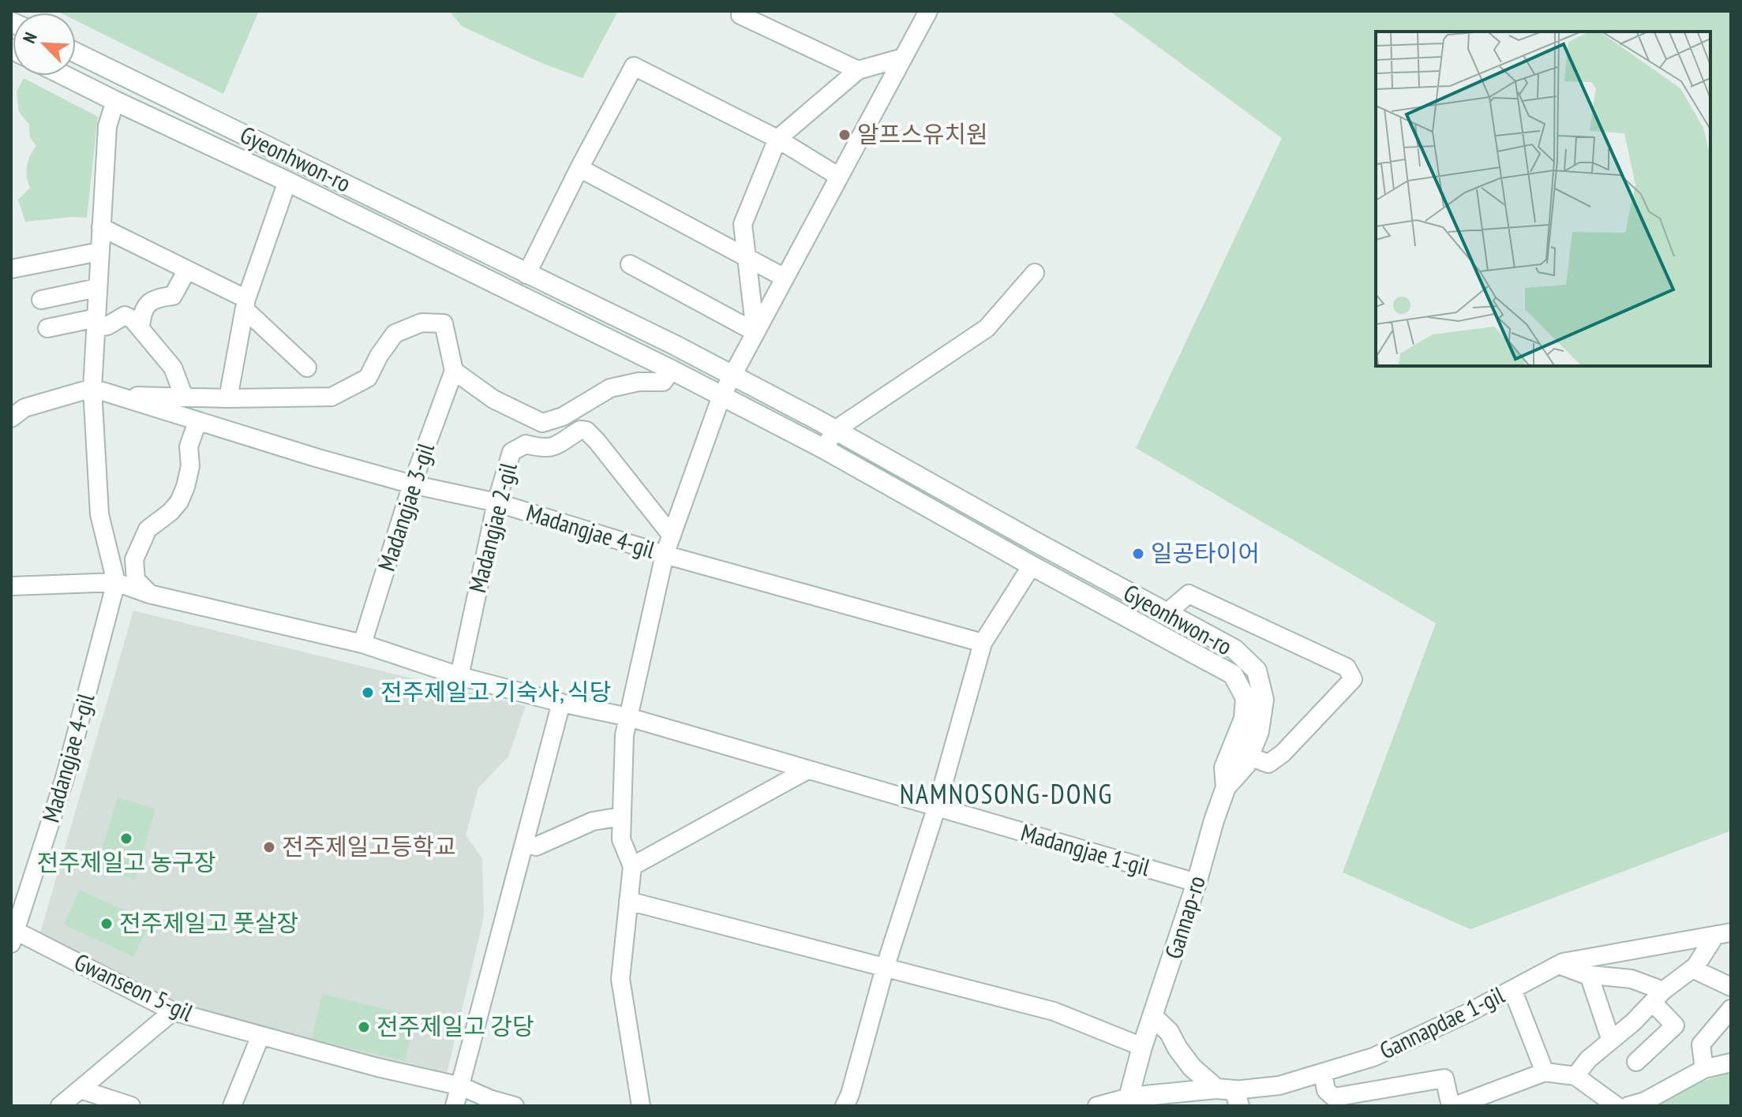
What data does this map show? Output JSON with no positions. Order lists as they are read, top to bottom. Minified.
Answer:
{"streets":{"street":["Gyeonhwon-ro","Madangjae 3-gil","Madangjae 2-gil","Madangjae 4-gil","Madangjae 1-gil","Gannap-ro","Gwanseon 5-gil","Gannapdae 1-gil"]},"crossings":[["Gyeonhwon-ro","Madangjae 4-gil"],["Gyeonhwon-ro","Gannap-ro"],["Madangjae 3-gil","Madangjae 4-gil"],["Madangjae 2-gil","Madangjae 4-gil"],["Madangjae 4-gil","Gwanseon 5-gil"],["Madangjae 1-gil","Gannap-ro"]],"districts":["NAMNOSONG-DONG"],"places":["알프스유치원","일공타이어","전주제일고 기숙사, 식당","전주제일고 농구장","전주제일고등학교","전주제일고 풋살장","전주제일고 강당"],"north":"top left"}
